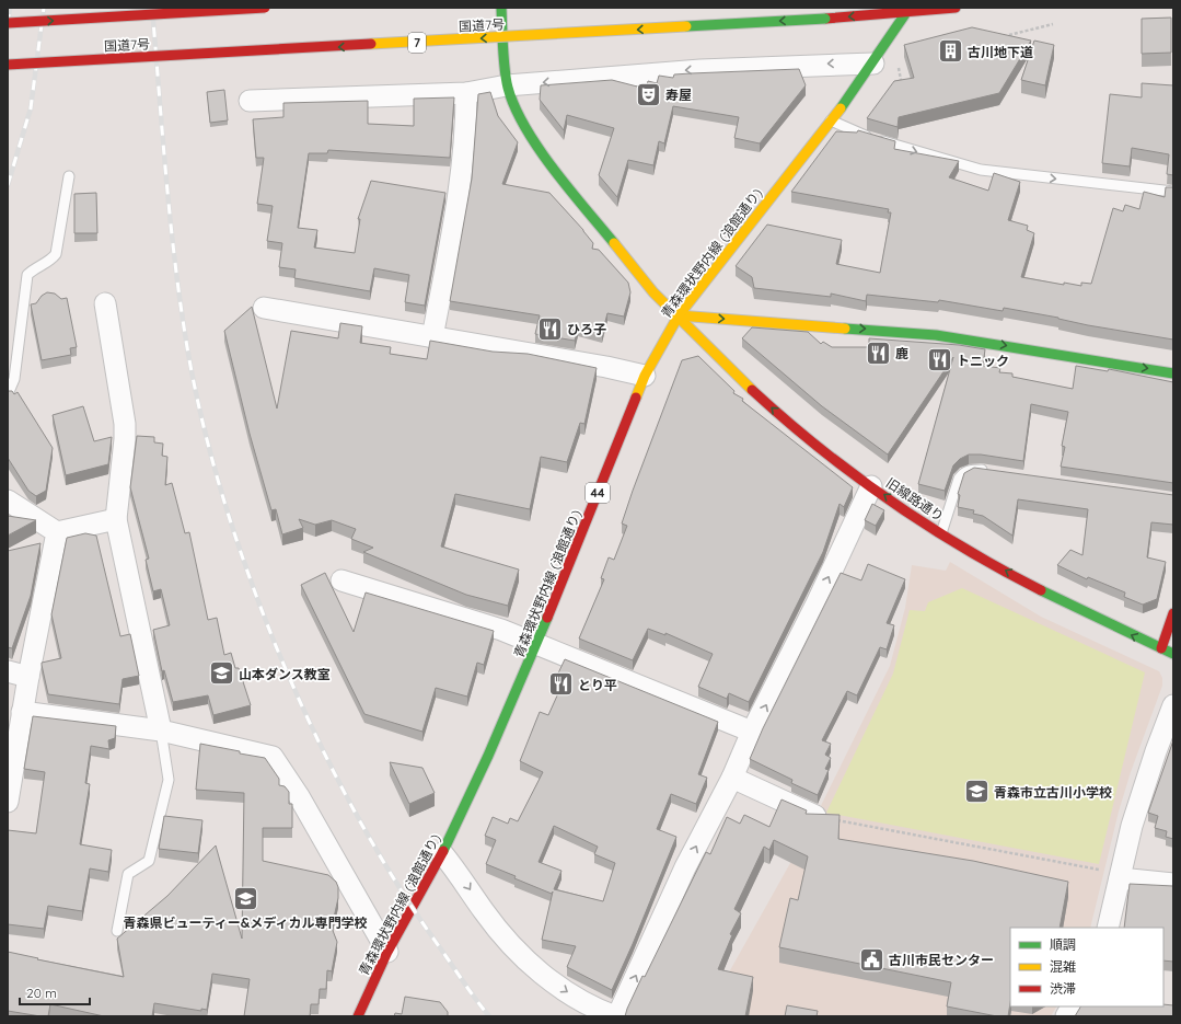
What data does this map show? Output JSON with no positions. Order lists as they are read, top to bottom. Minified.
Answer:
{"streets":{"main road":["国道7号","7","青森環状野内線 (浪館通り)","44","旧線路通り"]},"crossings":[["国道7号","青森環状野内線 (浪館通り)"],["青森環状野内線 (浪館通り)","旧線路通り"]],"one_way":["国道7号","旧線路通り"],"places":{"building":["古川地下道"],"theatre":["寿屋"],"restaurant":["ひろ子","鹿","トニック","とり平"],"school or university":["山本ダンス教室","青森市立古川小学校","青森県ビューティー&メディカル専門学校"],"public building":["古川市民センター"]},"legend":["順調","混雑","渋滞"],"scale_bar":"20 m"}
